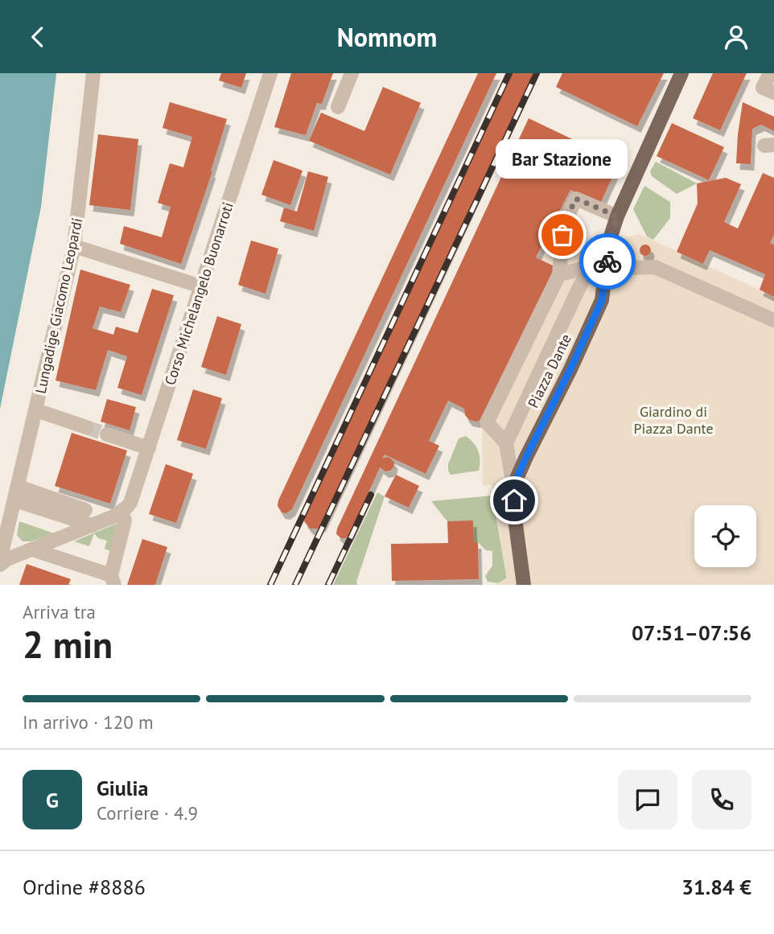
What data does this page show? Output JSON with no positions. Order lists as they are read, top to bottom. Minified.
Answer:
{"streets":{"main road":["Piazza Dante"],"street":["Corso Michelangelo Buonarroti","Lungadige Giacomo Leopardi"]},"parks":["Giardino di Piazza Dante"],"places":["Bar Stazione"],"page":{"header":"Nomnom","bubble":"Bar Stazione","heading":["2 min","Arriva tra","07:51–07:56"],"panel":["Giulia","Corriere · 4.9","Ordine #8886","31.84 €"],"bar":"In arrivo · 120 m","round":"G"}}
